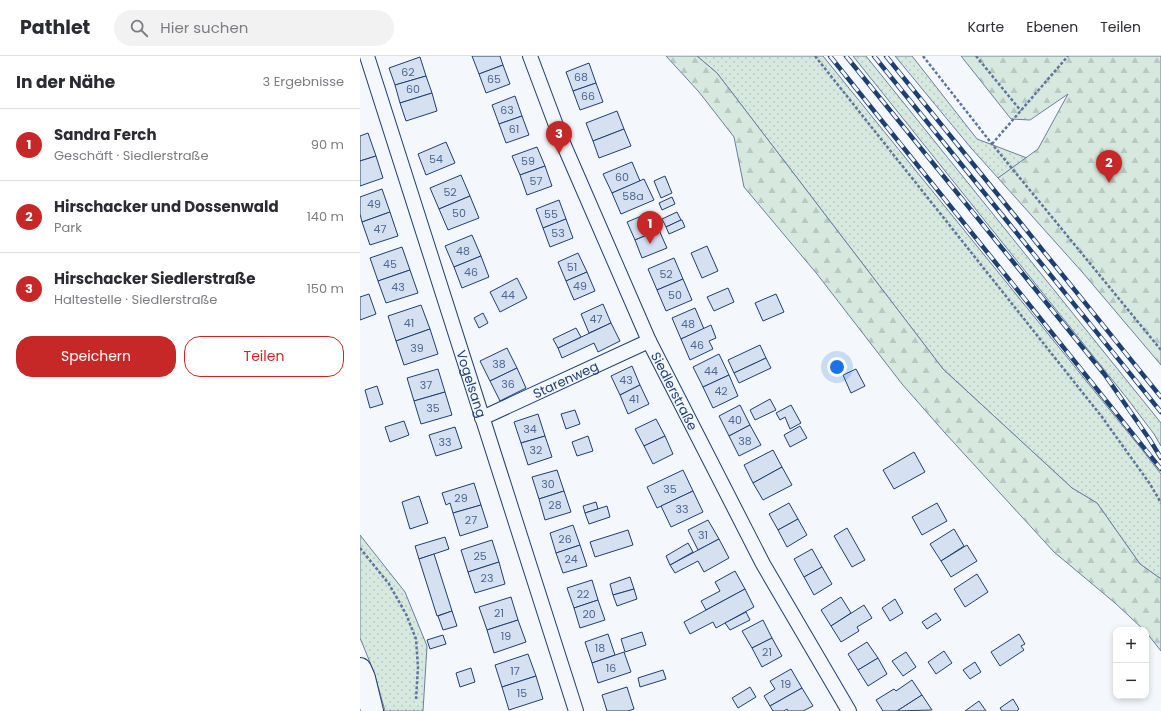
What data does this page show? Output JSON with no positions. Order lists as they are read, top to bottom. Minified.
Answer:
{"streets":{"street":["Starenweg","Vogelsang","Siedlerstraße"]},"crossings":[["Starenweg","Vogelsang"],["Starenweg","Siedlerstraße"]],"house_numbers":["62","68","65","60","66","63","61","54","59","60","57","52","58a","49","50","55","47","53","48","45","51","46","52","49","43","44","50","47","41","48","46","39","38","44","43","36","37","42","41","35","40","34","38","33","32","30","35","29","28","33","27","31","26","25","24","23","22","21","20","19","18","21","16","17","19","15"],"page":{"header":"Pathlet","search":"Hier suchen","nav":["Karte","Ebenen","Teilen"],"heading":["In der Nähe","3 Ergebnisse"],"list":[{"mark":"1","name":"Sandra Ferch","note":"Geschäft · Siedlerstraße","value":"90 m"},{"mark":"2","name":"Hirschacker und Dossenwald","note":"Park","value":"140 m"},{"mark":"3","name":"Hirschacker Siedlerstraße","note":"Haltestelle · Siedlerstraße","value":"150 m"}],"pins":["3","2","1"],"buttons":["Speichern","Teilen"],"map_buttons":["+","−"]}}
